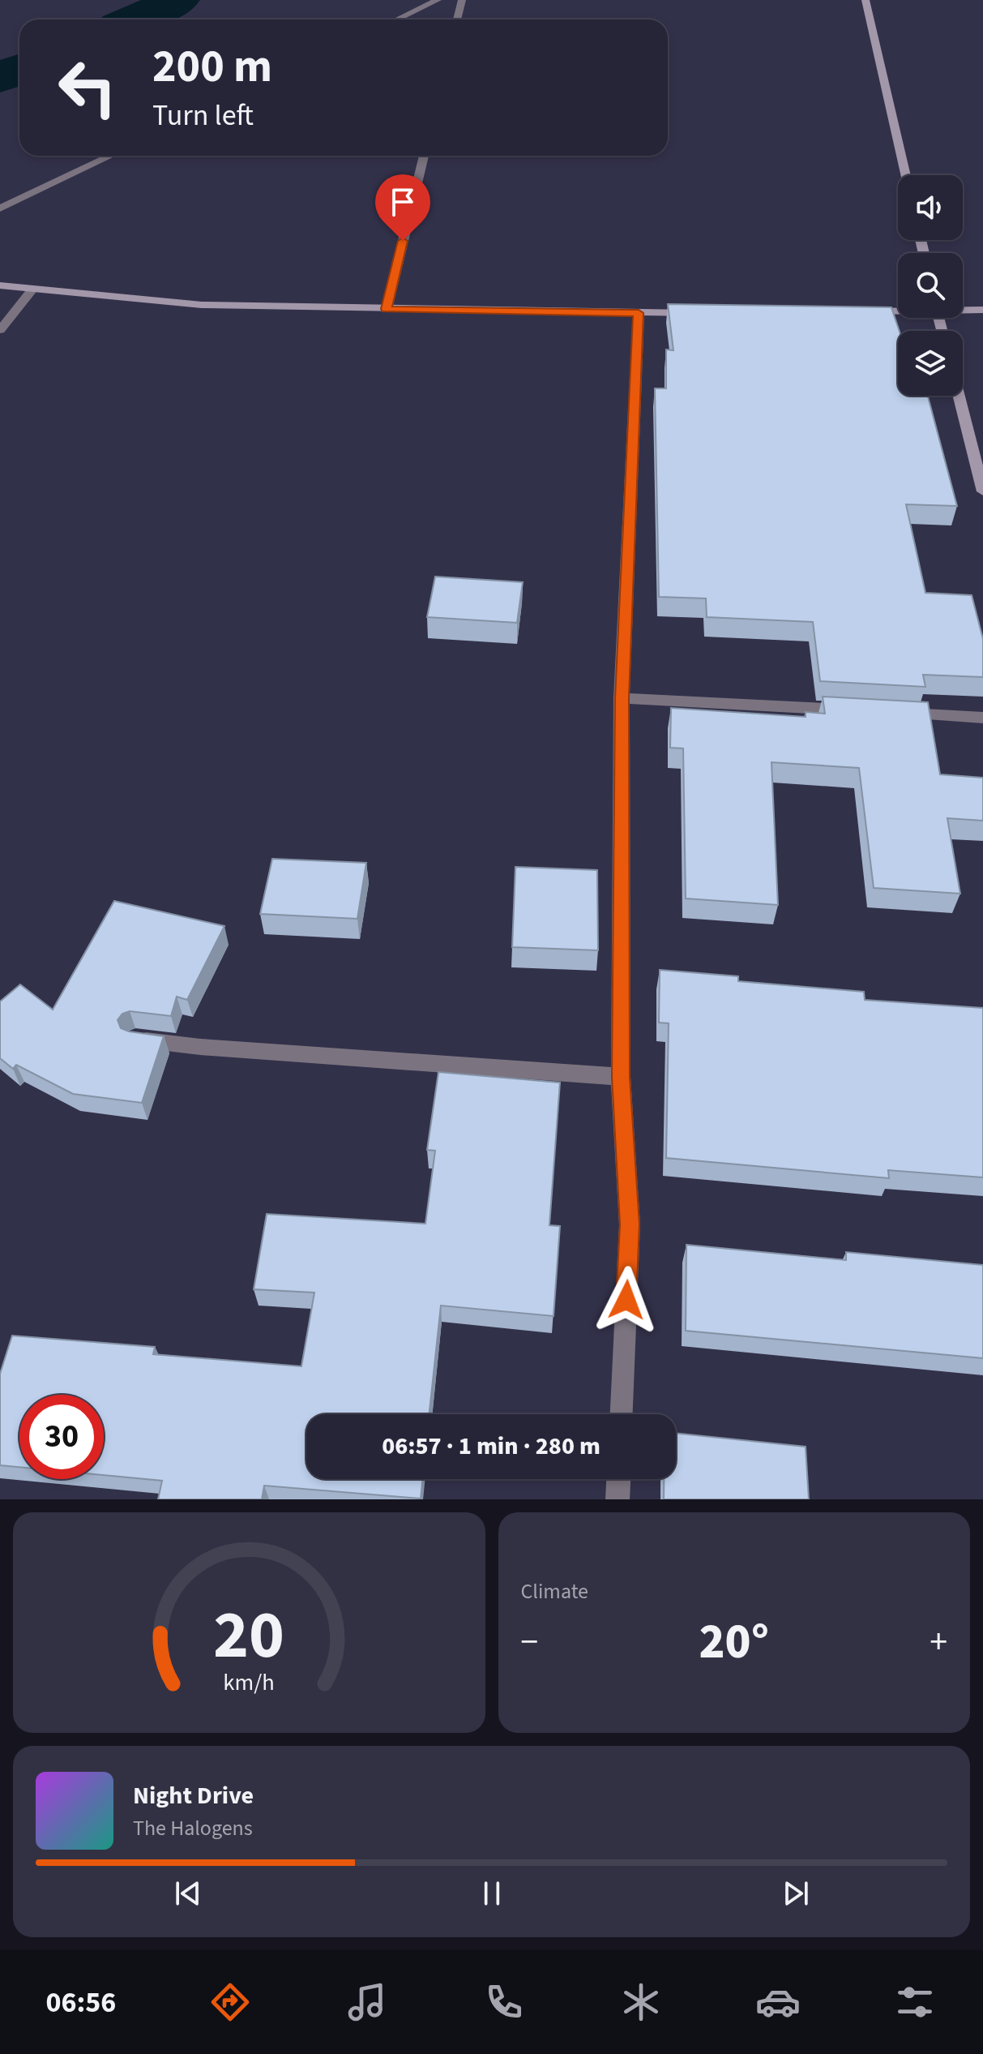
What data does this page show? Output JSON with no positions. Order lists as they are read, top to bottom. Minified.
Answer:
{"page":{"turn":["200 m","Turn left"],"limit":"30","trip":"06:57 · 1 min · 280 m","tile":"Climate","heat":["−","20°","+"],"song":["Night Drive","The Halogens"],"tabs":"06:56","gauge":["20","km/h"]}}
